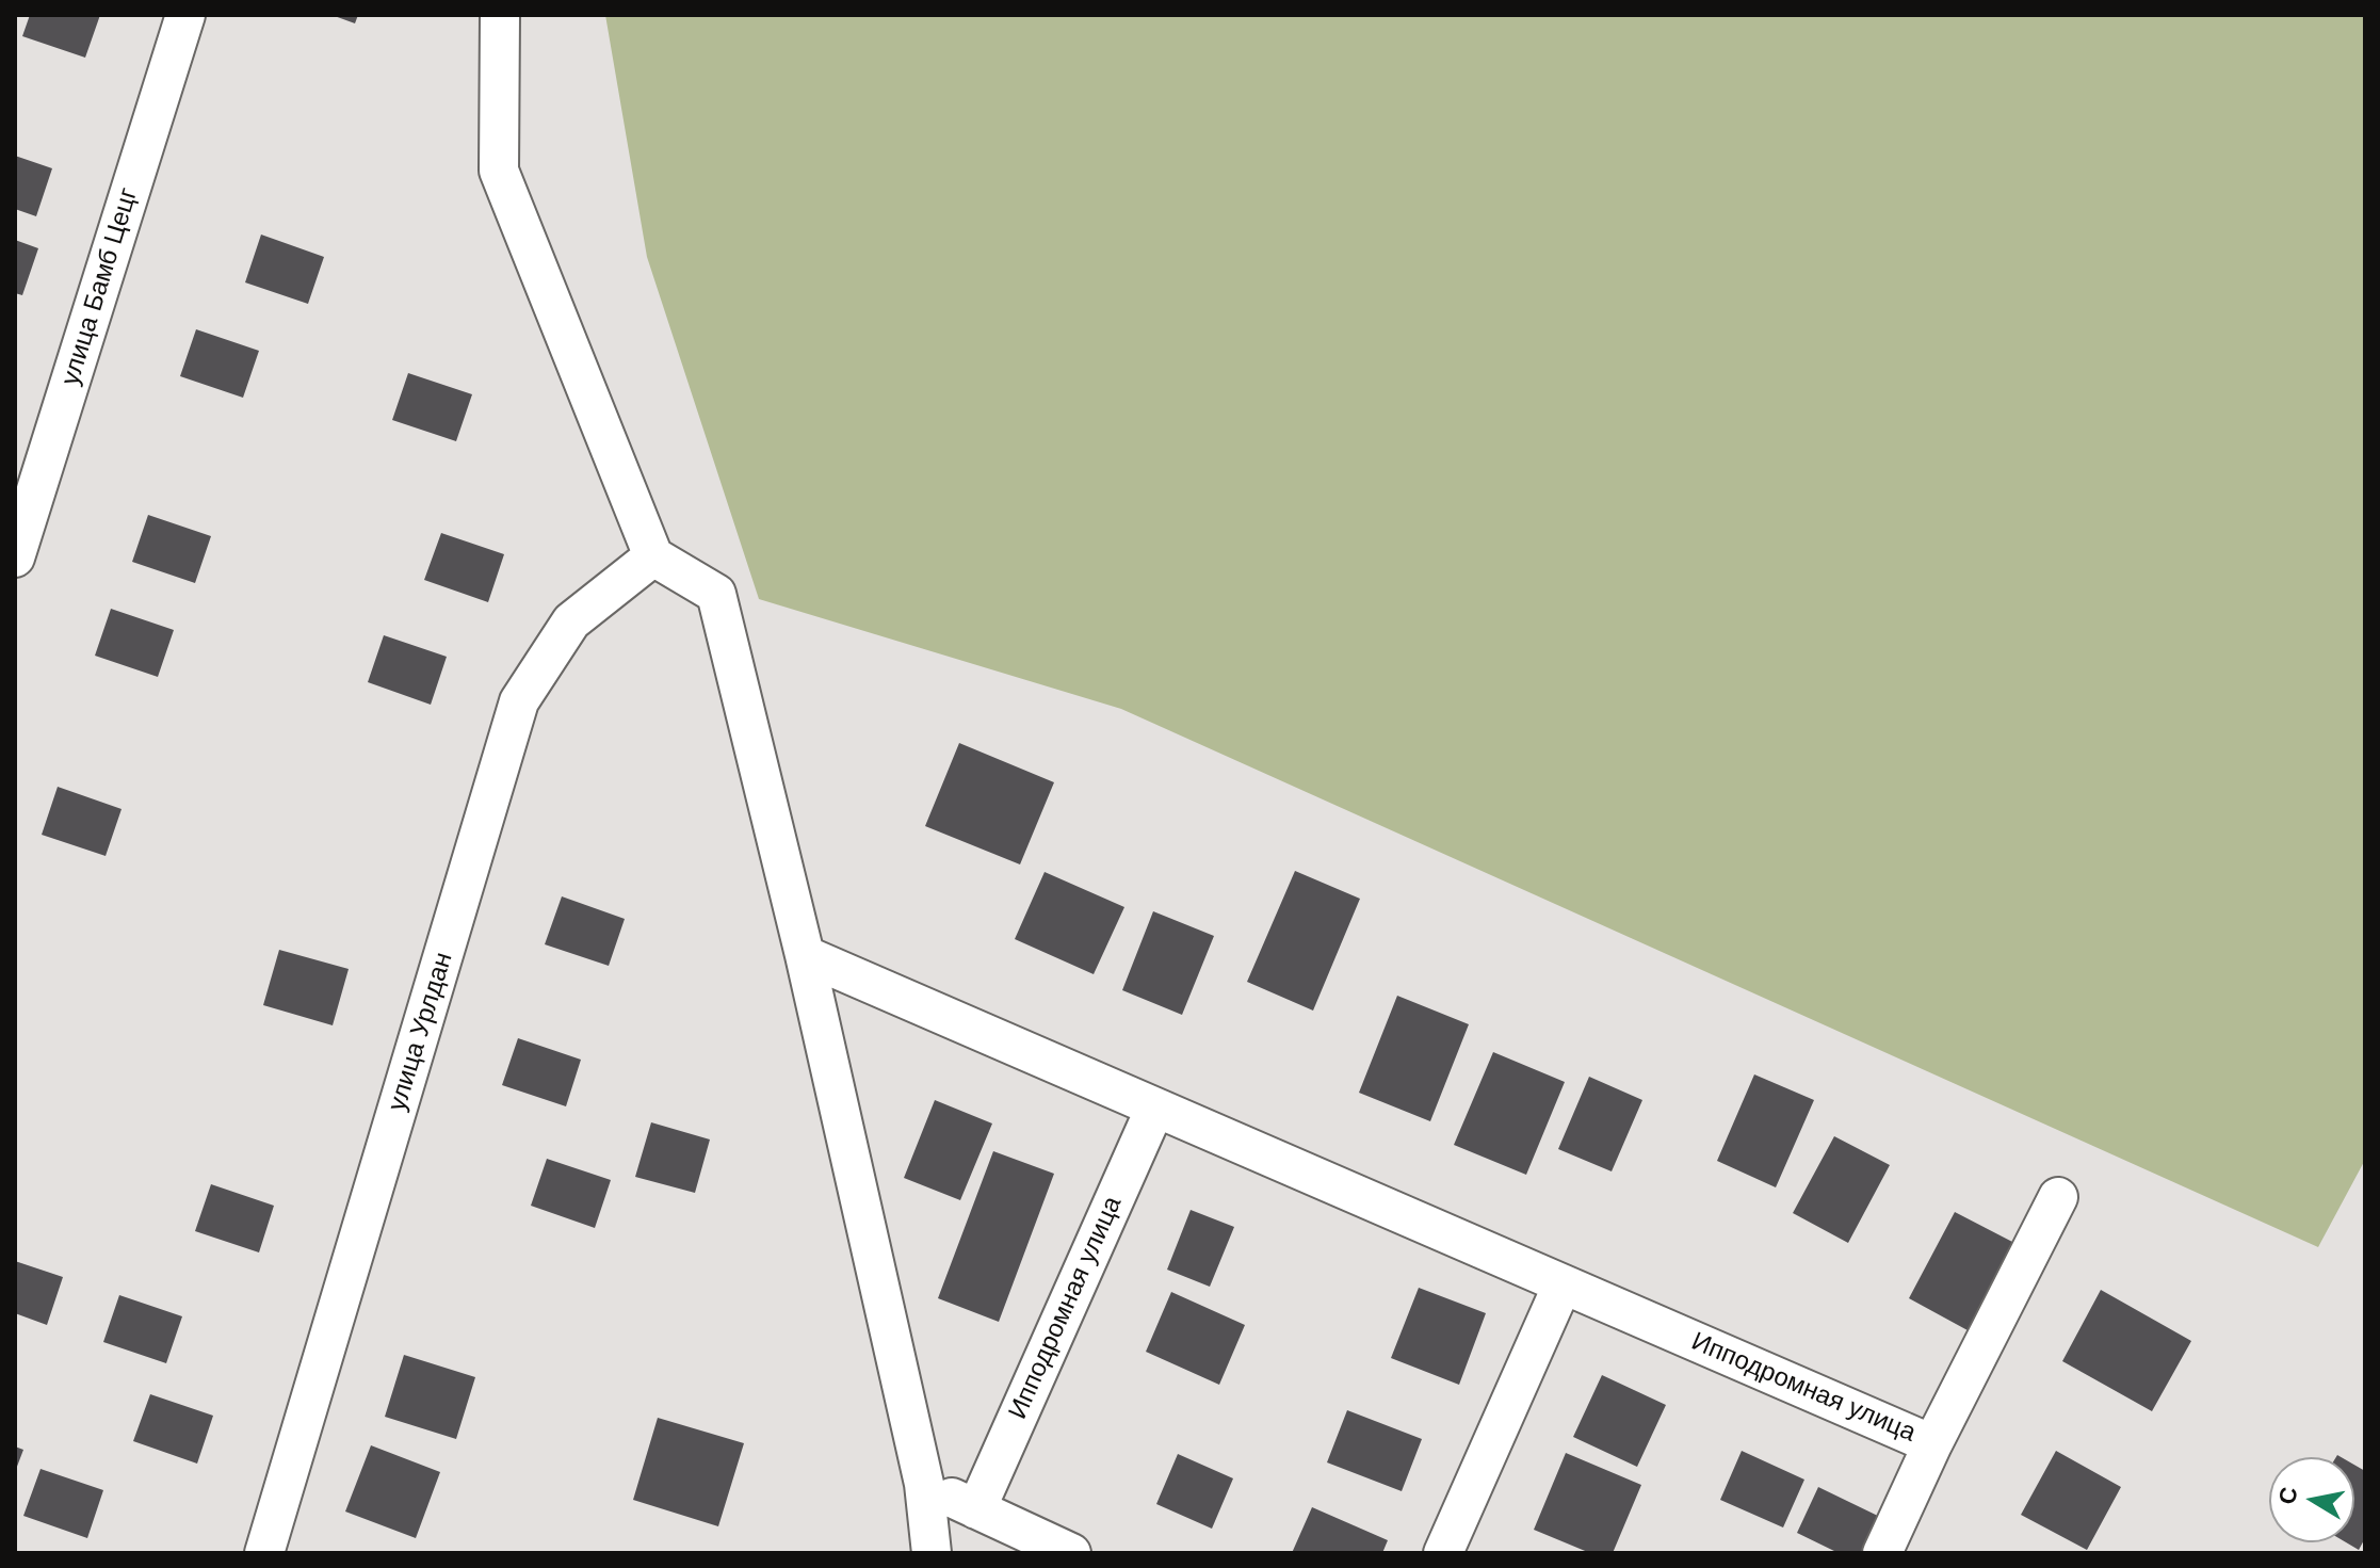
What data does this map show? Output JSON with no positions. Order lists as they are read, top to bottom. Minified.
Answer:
{"streets":{"street":["улица Бамб Цецг","улица Урлдан","Ипподромная улица"]},"north":"left"}
